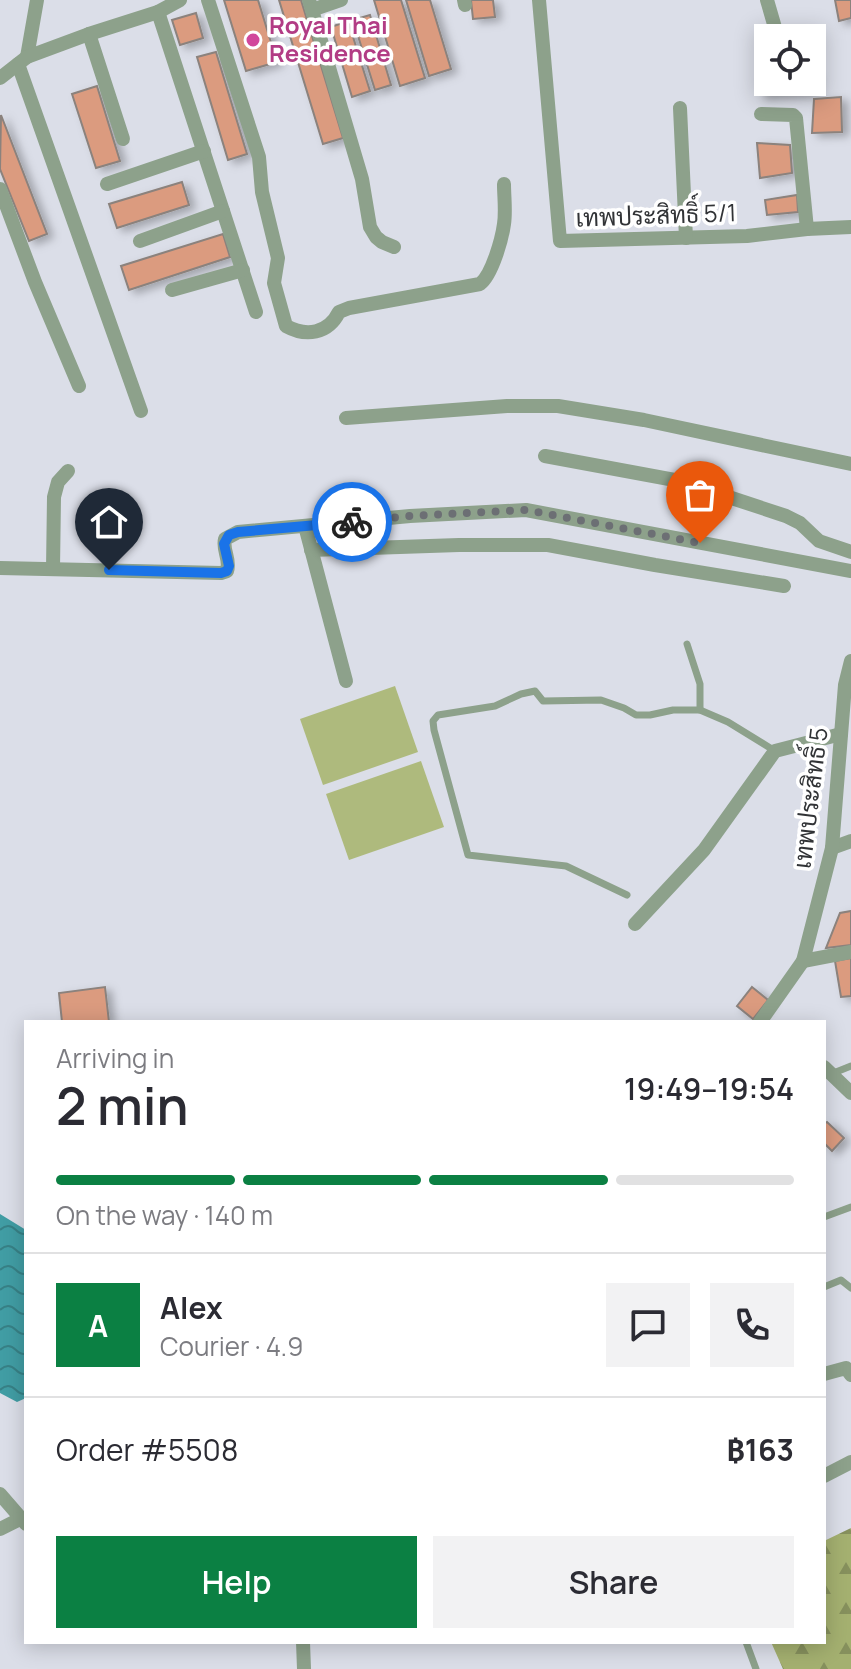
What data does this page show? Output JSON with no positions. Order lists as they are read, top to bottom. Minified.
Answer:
{"streets":{"street":["เทพประสิทธิ์ 5/1","เทพประสิทธิ์ 5"]},"places":["Royal Thai Residence"],"page":{"heading":["2 min","Arriving in","19:49–19:54"],"panel":["Alex","Courier · 4.9","Order #5508","฿163"],"bar":"On the way · 140 m","round":"A","buttons":["Help","Share"]}}
